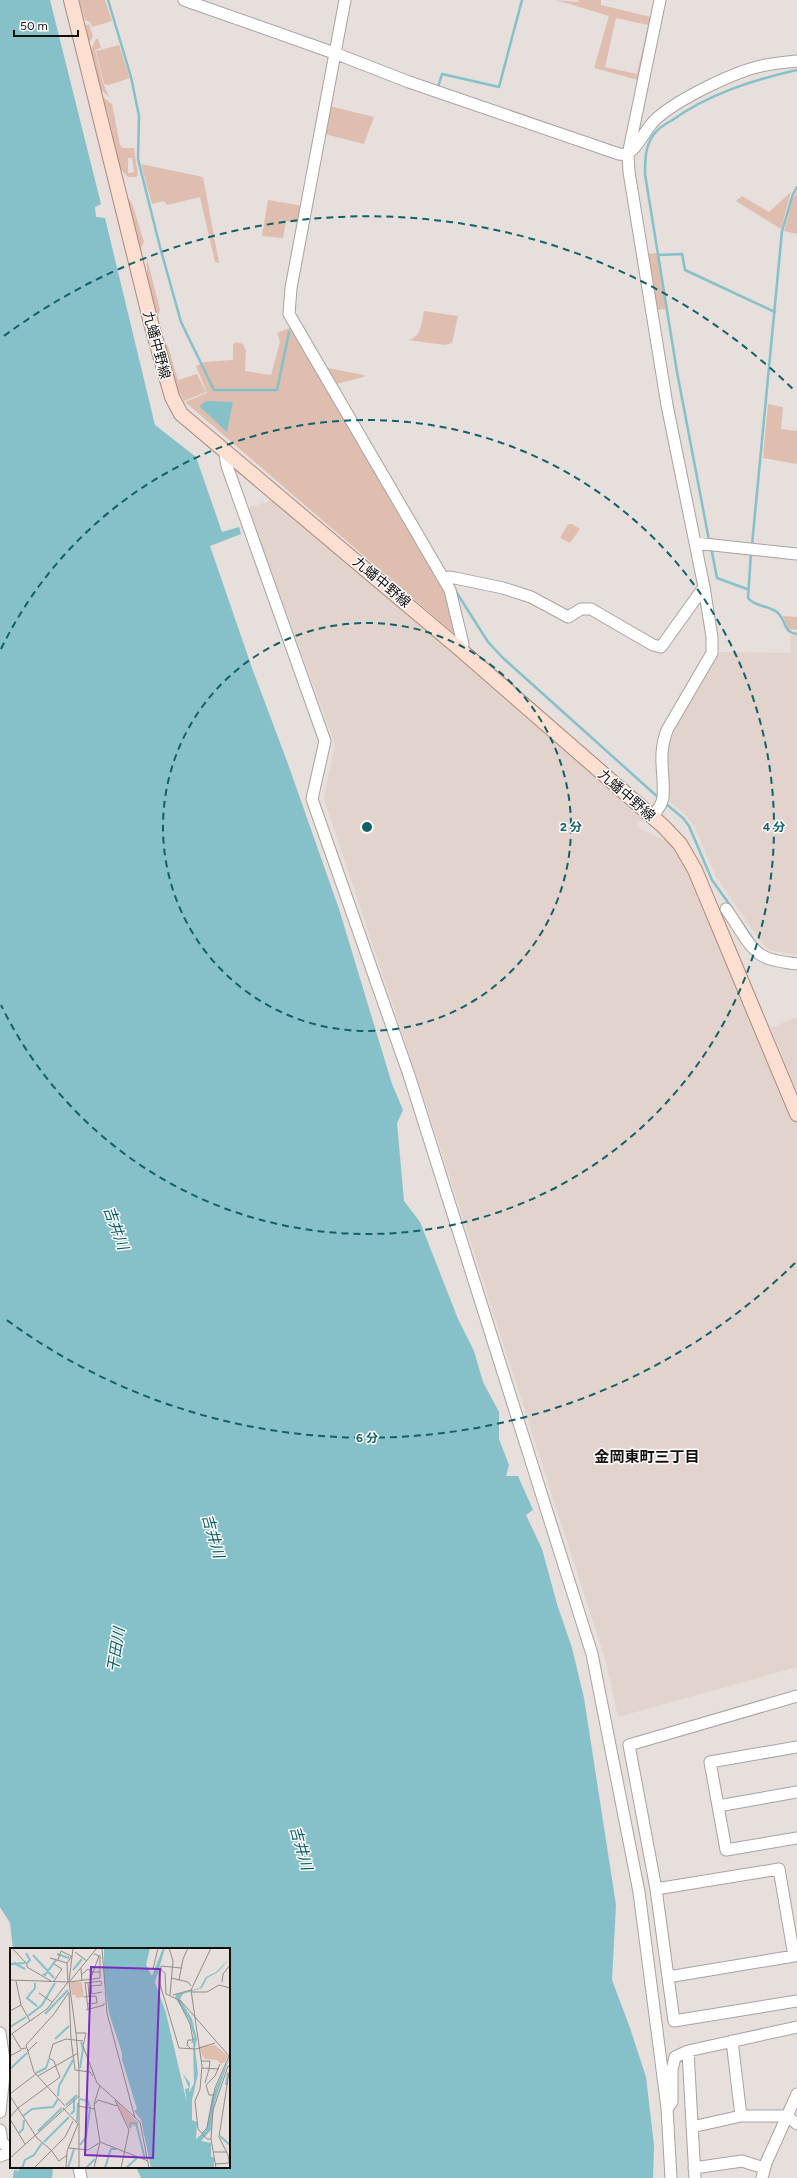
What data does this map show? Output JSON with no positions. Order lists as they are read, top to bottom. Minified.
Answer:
{"streets":{"main road":["九蟠中野線"]},"districts":["金岡東町三丁目"],"water":["吉井川","干田川"],"scale_bar":"50 m","rings":["2 分","4 分","6 分"]}
